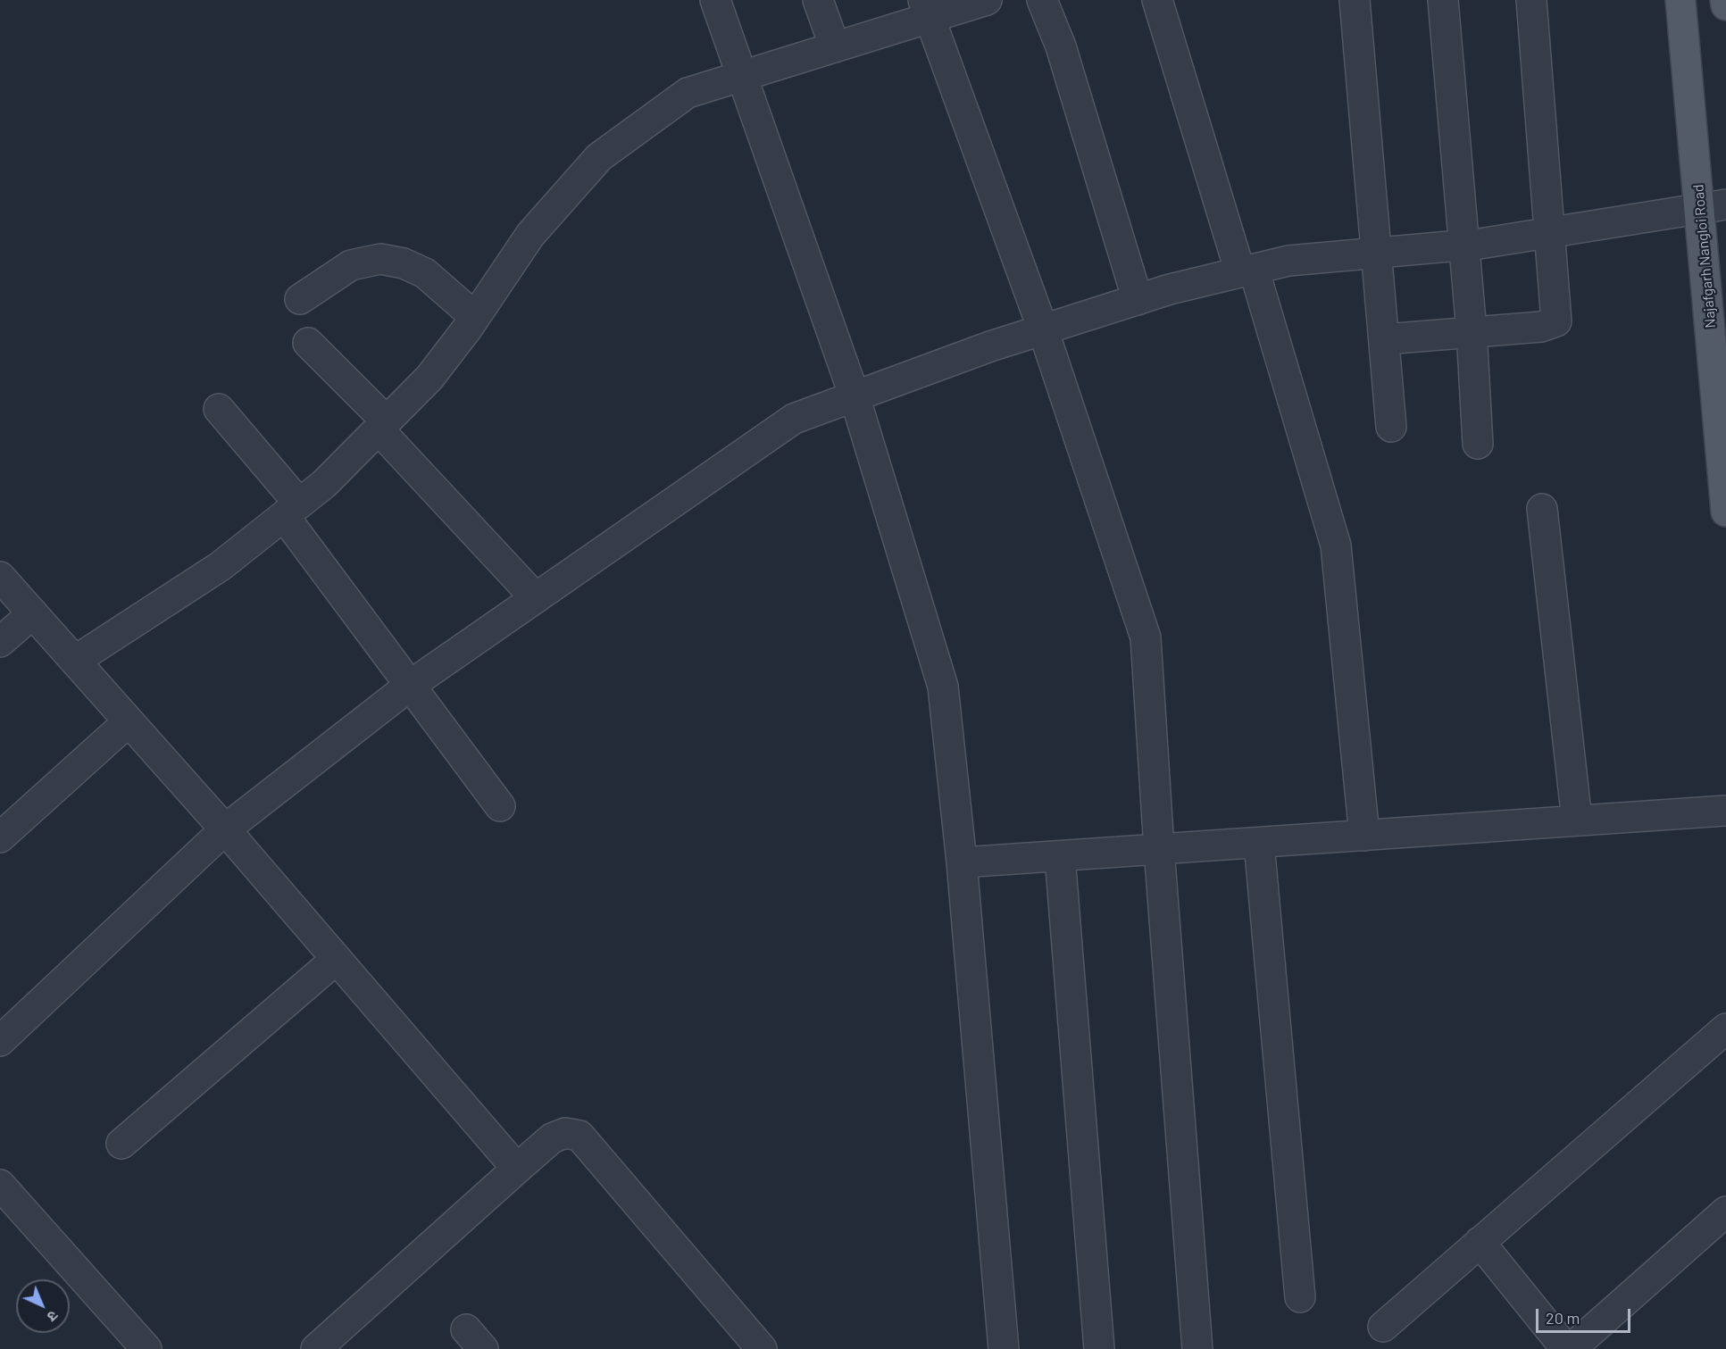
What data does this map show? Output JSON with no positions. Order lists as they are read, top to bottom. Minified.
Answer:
{"streets":{"main road":["Najafgarh Nangloi Road"]},"scale_bar":"20 m","north":"bottom right"}
